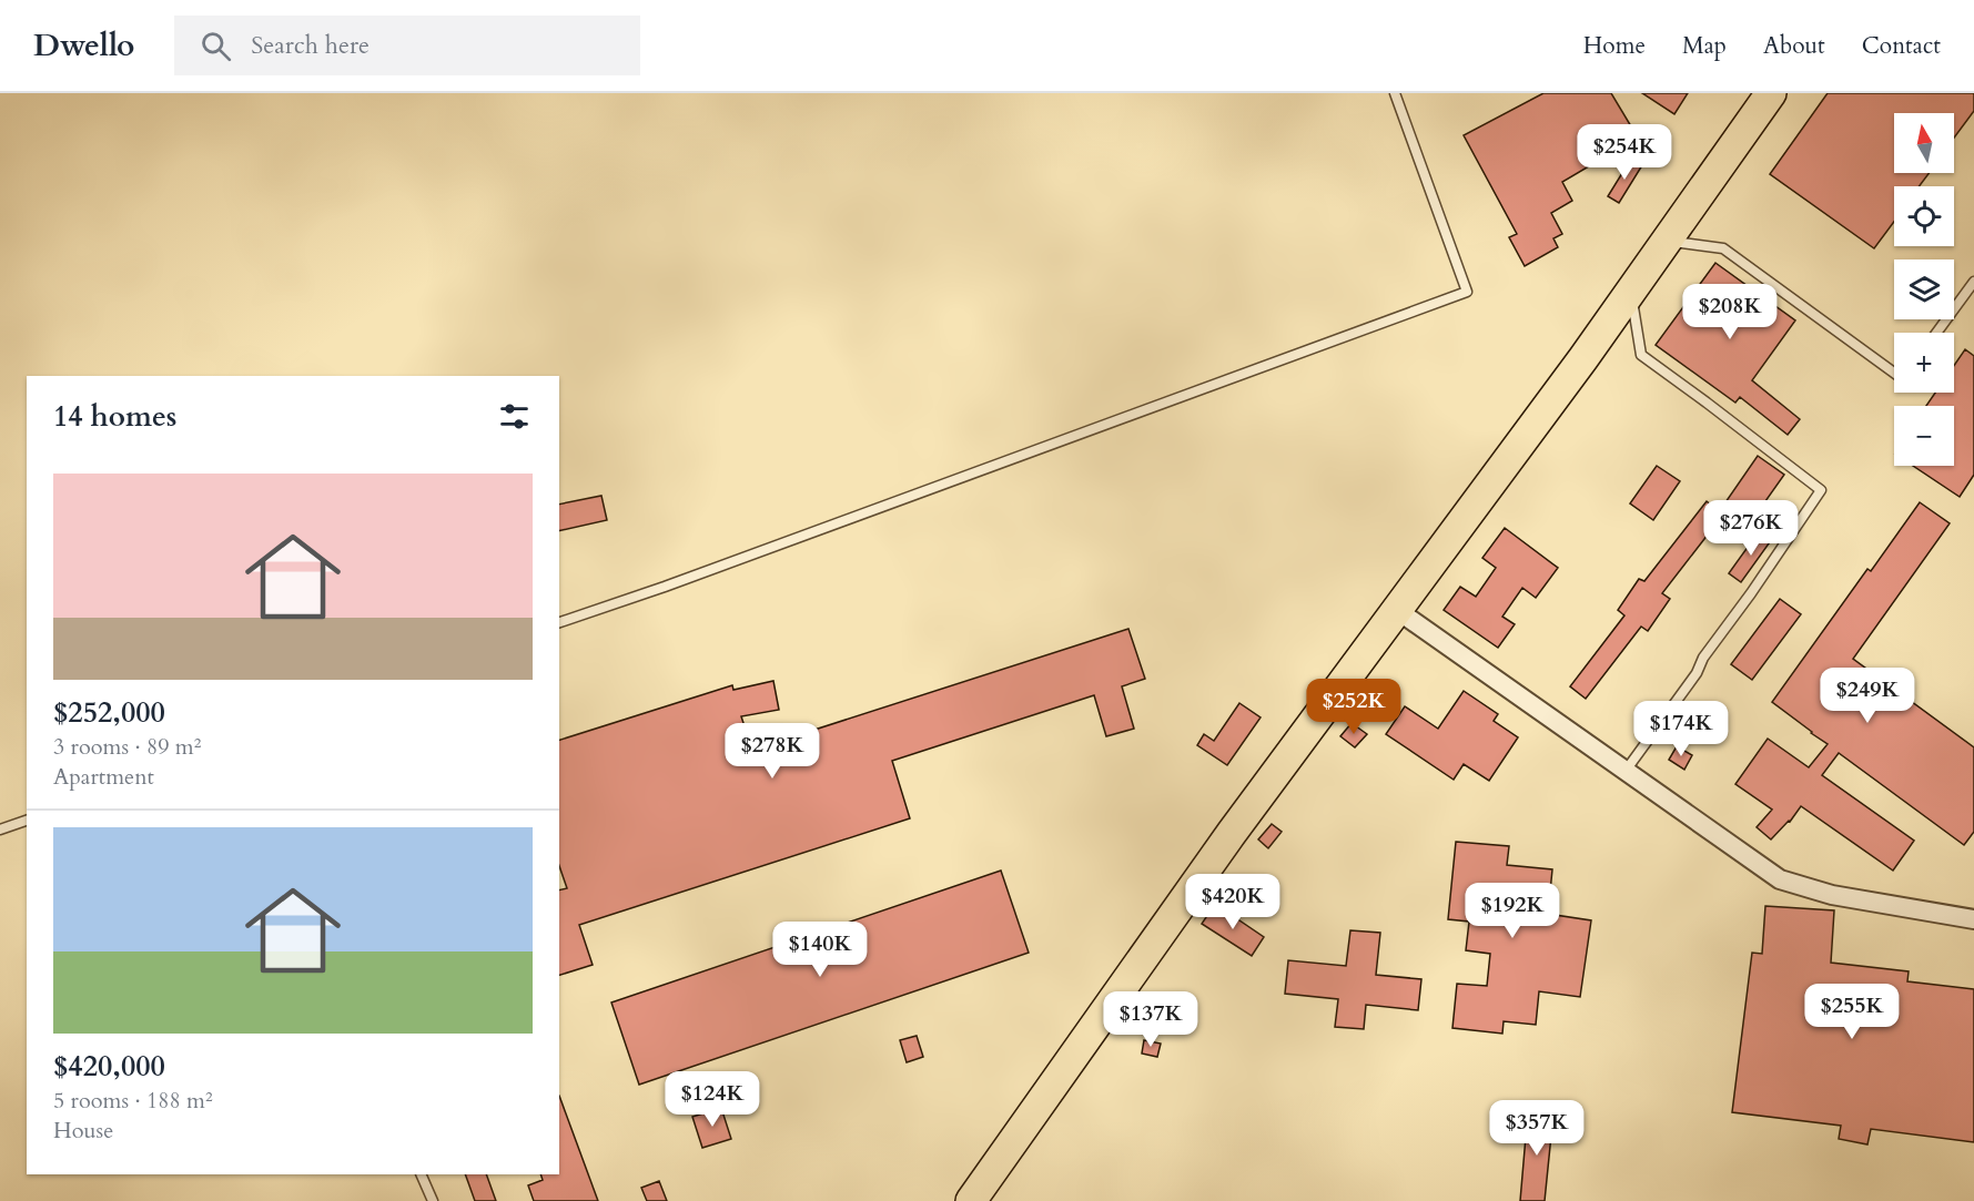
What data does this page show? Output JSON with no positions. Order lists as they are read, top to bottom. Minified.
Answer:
{"north":"top","page":{"header":"Dwello","search":"Search here","nav":["Home","Map","About","Contact"],"map_buttons":["+","−"],"price":["$254K","$208K","$276K","$249K","$252K","$174K","$278K","$420K","$192K","$140K","$255K","$137K","$124K","$357K"],"heading":"14 homes","list":[{"name":"$252,000","note":"3 rooms · 89 m² · Apartment"},{"name":"$420,000","note":"5 rooms · 188 m² · House"}]}}
